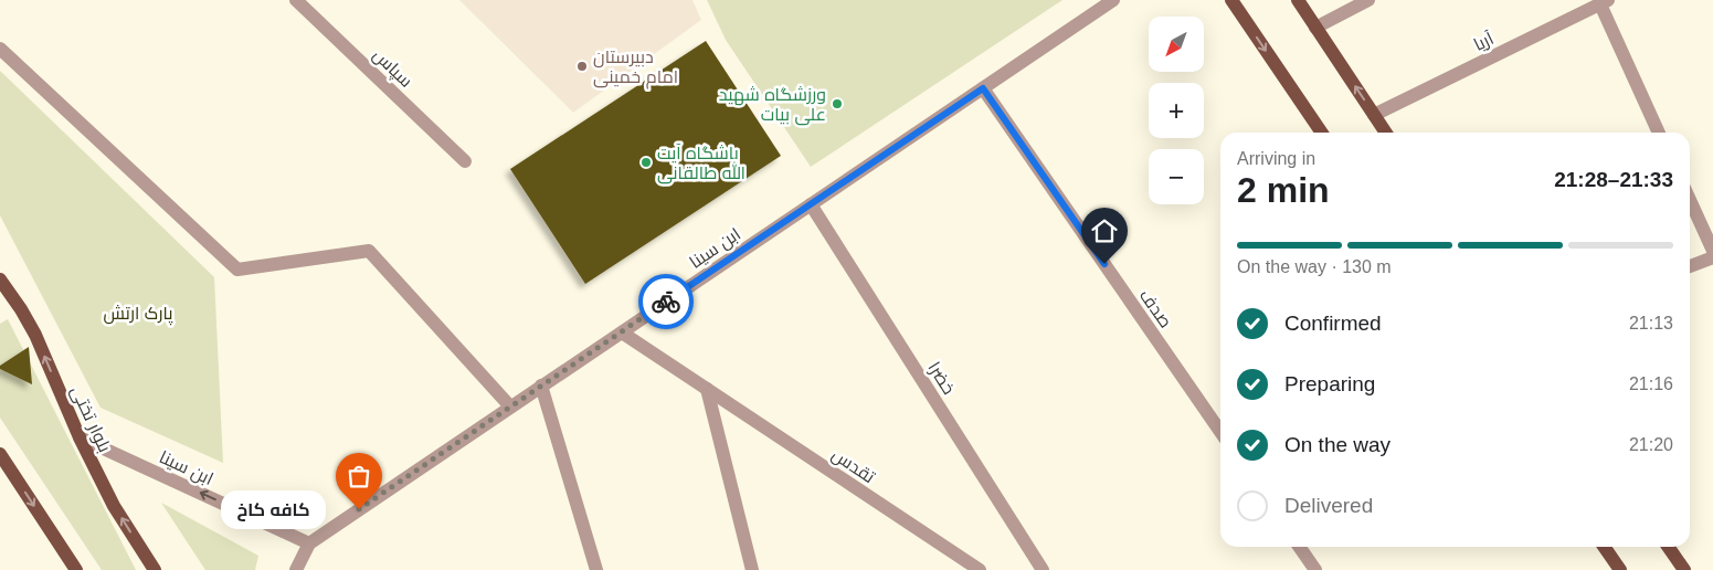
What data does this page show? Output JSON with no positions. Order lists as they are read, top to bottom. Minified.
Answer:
{"streets":{"main road":["بلوار تختی"],"street":["آریا","سپاس","ابن سینا","صدف","خضرا","تقدس"]},"crossings":[["ابن سینا","صدف"],["ابن سینا","خضرا"],["ابن سینا","بلوار تختی"],["ابن سینا","تقدس"]],"parks":["پارک ارتش"],"places":["دبیرستان امام خمینی","ورزشگاه شهید علی بیات","باشگاه آیت الله طالقانی","کافه کاخ"],"north":"bottom left","page":{"map_buttons":["+","−"],"heading":["2 min","Arriving in","21:28–21:33"],"bar":"On the way · 130 m","list":[["Confirmed","21:13"],["Preparing","21:16"],["On the way","21:20"],"Delivered"],"bubble":"کافه کاخ"}}
